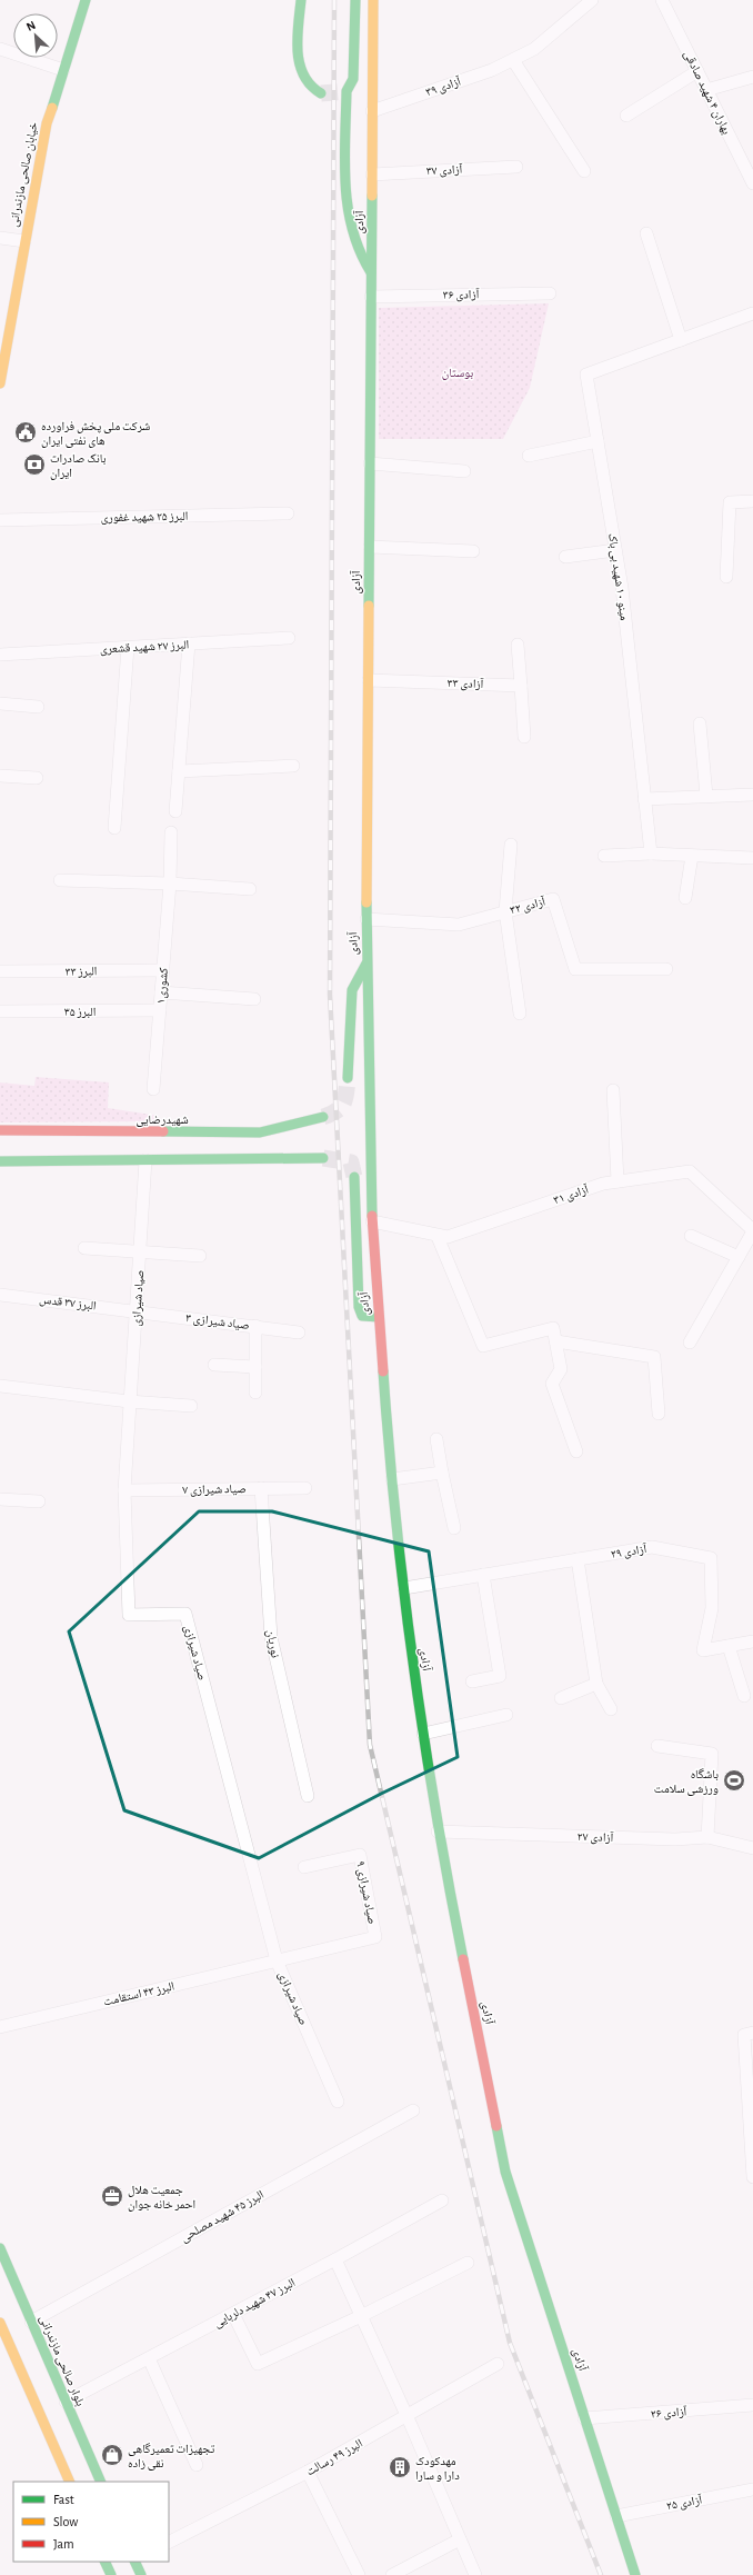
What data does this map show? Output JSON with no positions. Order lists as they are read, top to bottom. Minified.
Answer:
{"streets":{"main road":["خیابان صالحی مازندرانی","آزادی","شهیدرضایی","بلوار صالحی مازندرانی"],"street":["آزادی ۳۹","بهاران ۴ شهید صادقی","آزادی ۳۷","آزادی ۳۶","البرز ۲۵ شهید غفوری","مینو ۱۰ شهید بی باک","البرز ۲۷ شهید قشعری","آزادی ۳۳","آزادی ۳۲","البرز ۳۳","کشوری۱","البرز ۳۵","آزادی ۳۱","صیاد شیرازی","البرز ۳۷ قدس","صیاد شیرازی ۳","صیاد شیرازی ۷","آزادی ۲۹","نوریان","آزادی ۲۷","صیاد شیرازی ۹","البرز ۴۳ استقامت","البرز ۴۵ شهید مصلحی","البرز ۴۷ شهید دلربایی","آزادی ۲۶","البرز ۴۹ رسالت","آزادی ۲۵"]},"crossings":[["آزادی ۳۹","آزادی"],["آزادی ۳۷","آزادی"],["آزادی","آزادی ۳۶"],["آزادی","آزادی ۳۳"],["آزادی","آزادی ۳۲"],["آزادی","آزادی ۳۱"],["آزادی","آزادی ۲۹"],["آزادی","آزادی ۲۷"],["آزادی","آزادی ۲۶"],["آزادی","آزادی ۲۵"],["البرز ۳۳","کشوری۱"],["کشوری۱","البرز ۳۵"],["شهیدرضایی","صیاد شیرازی"],["صیاد شیرازی","البرز ۳۷ قدس"],["صیاد شیرازی","صیاد شیرازی ۳"],["صیاد شیرازی","صیاد شیرازی ۷"],["صیاد شیرازی","صیاد شیرازی ۹"],["صیاد شیرازی","البرز ۴۳ استقامت"],["البرز ۳۷ قدس","صیاد شیرازی ۳"],["صیاد شیرازی ۷","نوریان"],["صیاد شیرازی ۹","البرز ۴۳ استقامت"],["البرز ۴۵ شهید مصلحی","بلوار صالحی مازندرانی"],["البرز ۴۷ شهید دلربایی","بلوار صالحی مازندرانی"]],"parks":["بوستان"],"places":{"public building":["شرکت ملی پخش فراورده های نفتی ایران"],"bank":["بانک صادرات ایران"],"sports":["باشگاه ورزشی سلامت"],"office":["جمعیت هلال احمر خانه جوان"],"shop":["تجهیزات تعمیرگاهی نقی زاده"],"building":["مهدکودک دارا و سارا"]},"legend":["Fast","Slow","Jam"],"north":"top left"}
